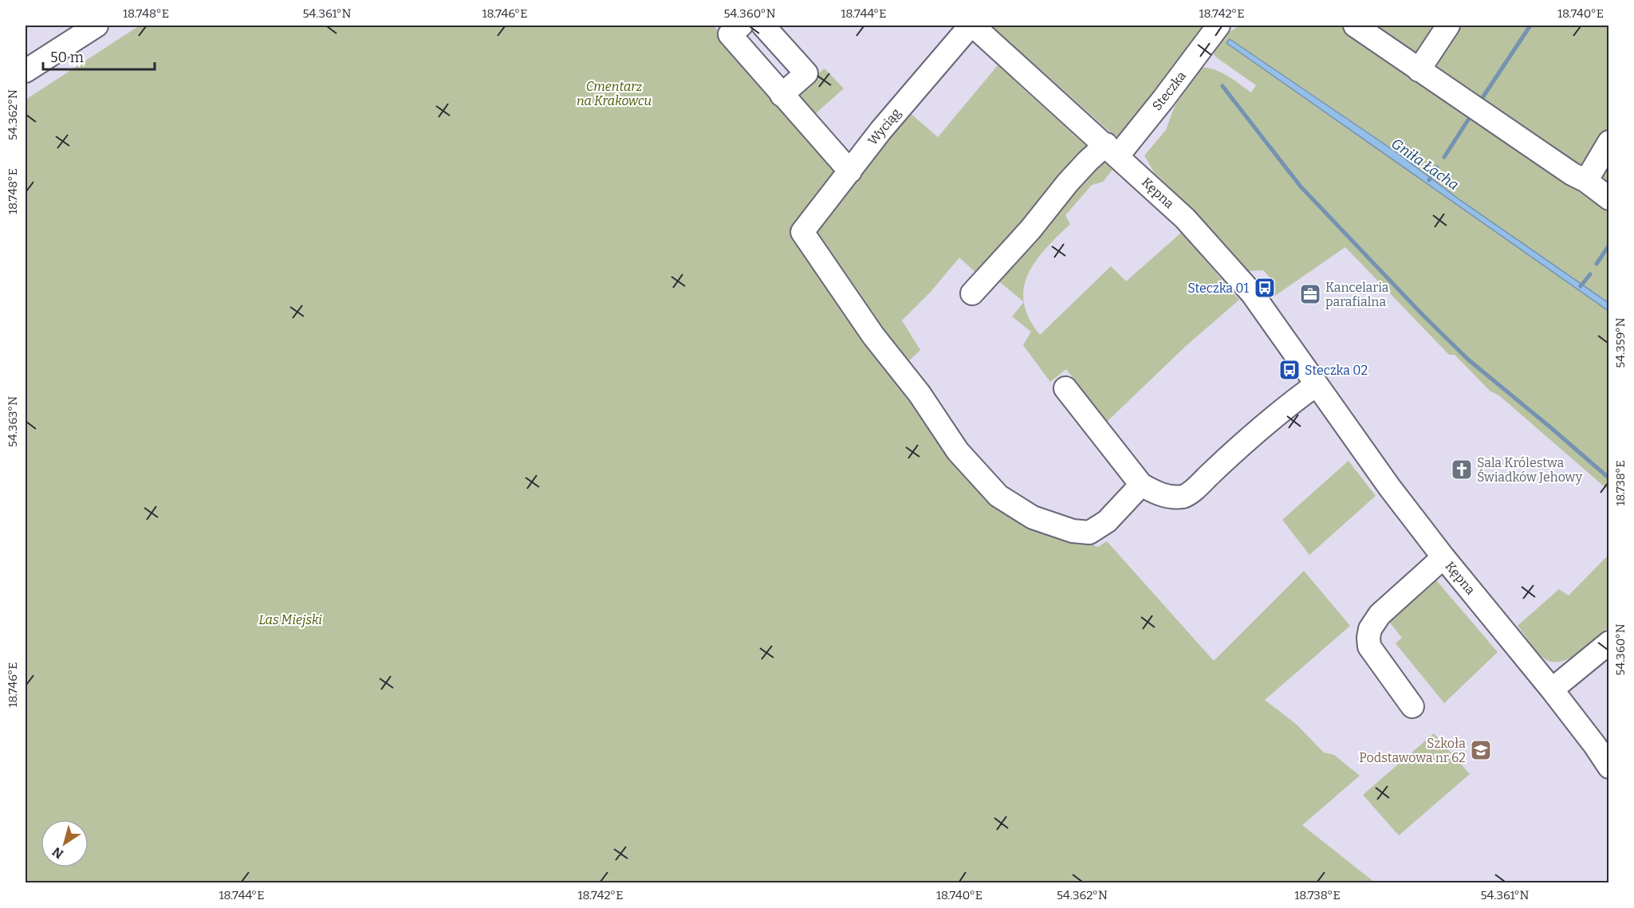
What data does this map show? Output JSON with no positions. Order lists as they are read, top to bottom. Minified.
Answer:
{"streets":{"street":["Steczka","Wyciąg","Kępna"]},"crossings":[["Steczka","Kępna"],["Wyciąg","Kępna"]],"water":["Gniła Łacha"],"parks":["Cmentarz na Krakowcu","Las Miejski"],"places":{"bus stop":["Steczka 01","Steczka 02"],"office":["Kancelaria parafialna"],"church":["Sala Królestwa Świadków Jehowy"],"school or university":["Szkoła Podstawowa nr 62"]},"scale_bar":"50 m","north":"bottom left","coordinates":["18.748°E","54.361°N","18.746°E","54.360°N","18.744°E","18.742°E","18.740°E","54.362°N","54.359°N","54.363°N","18.738°E"]}
